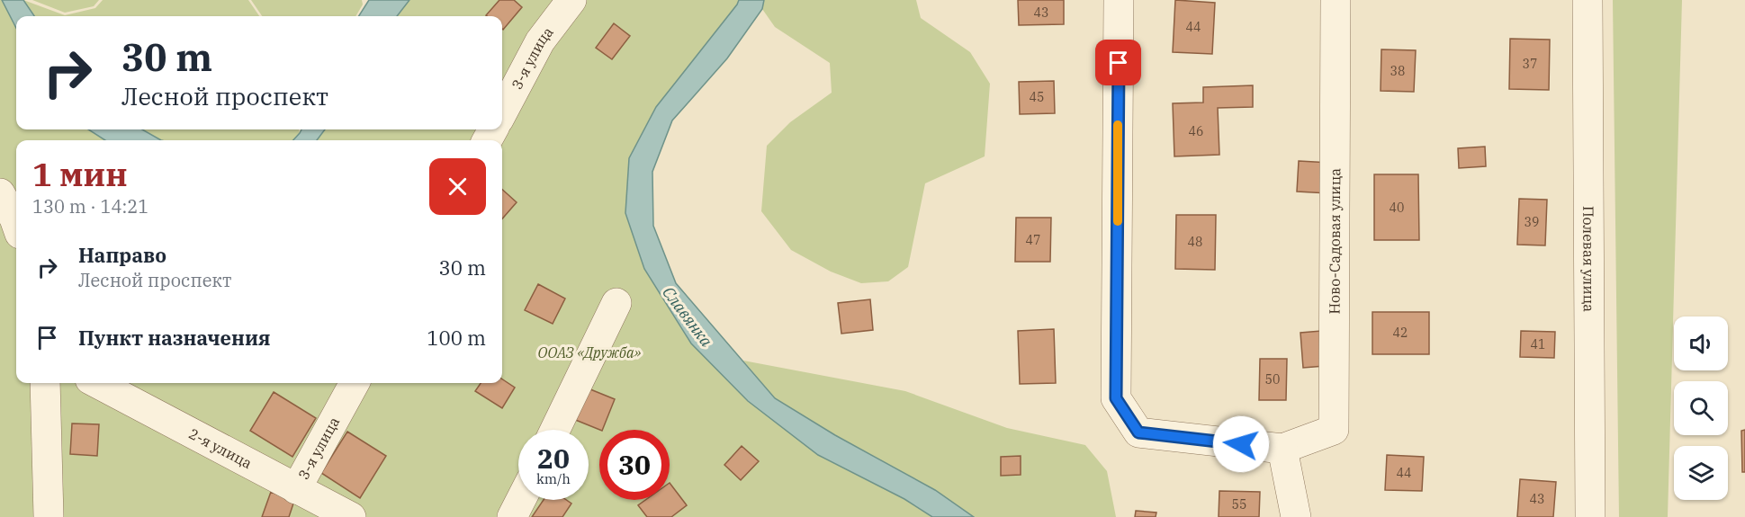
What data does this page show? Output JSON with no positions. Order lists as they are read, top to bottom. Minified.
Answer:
{"streets":{"street":["3-я улица","Ново-Садовая улица","Полевая улица","2-я улица"]},"crossings":[["3-я улица","2-я улица"]],"water":["Славянка"],"parks":["ООАЗ «Дружба»"],"house_numbers":["43","44","37","38","45","46","40","39","47","48","42","41","50","44","43","55"],"page":{"turn":["30 m","Лесной проспект"],"heading":["1 мин","130 m · 14:21"],"list":[{"name":"Направо","note":"Лесной проспект","value":"30 m"},{"name":"Пункт назначения","value":"100 m"}],"speed":"20 km/h","limit":"30"}}
